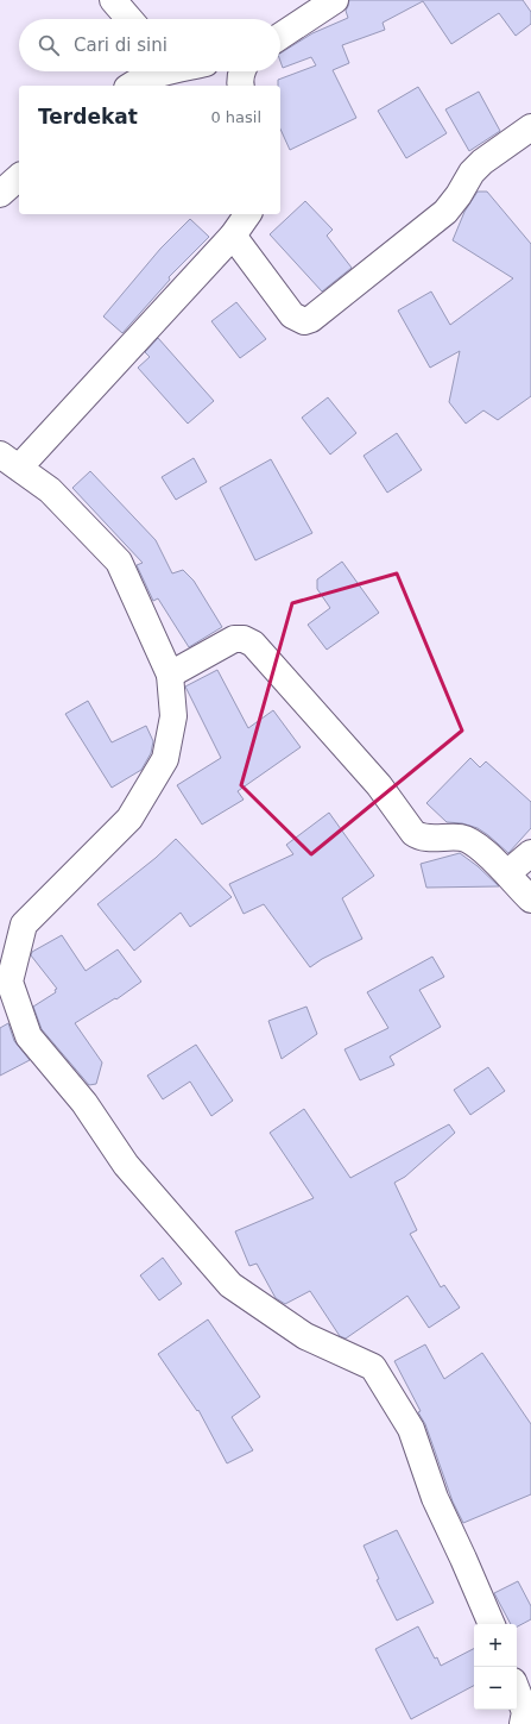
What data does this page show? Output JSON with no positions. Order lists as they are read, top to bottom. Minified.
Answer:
{"page":{"search":"Cari di sini","heading":["Terdekat","0 hasil"],"map_buttons":["+","−"]}}
